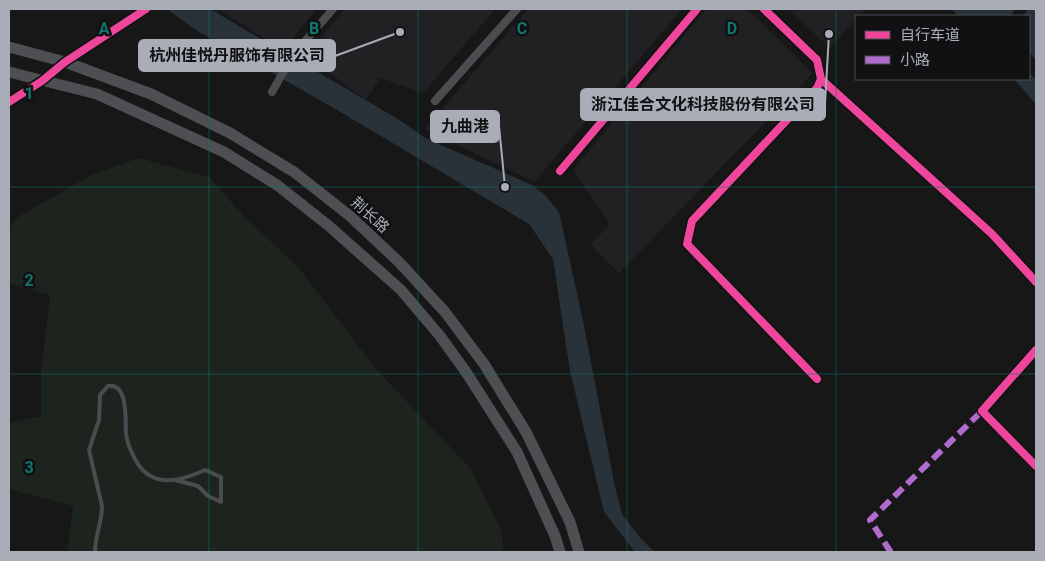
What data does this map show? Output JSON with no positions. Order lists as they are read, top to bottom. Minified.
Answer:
{"streets":{"main road":["荆长路"]},"places":["杭州佳悦丹服饰有限公司","浙江佳合文化科技股份有限公司","九曲港"],"legend":["自行车道","小路"],"grid":{"columns":["A","B","C","D"],"rows":["1","2","3"]}}
